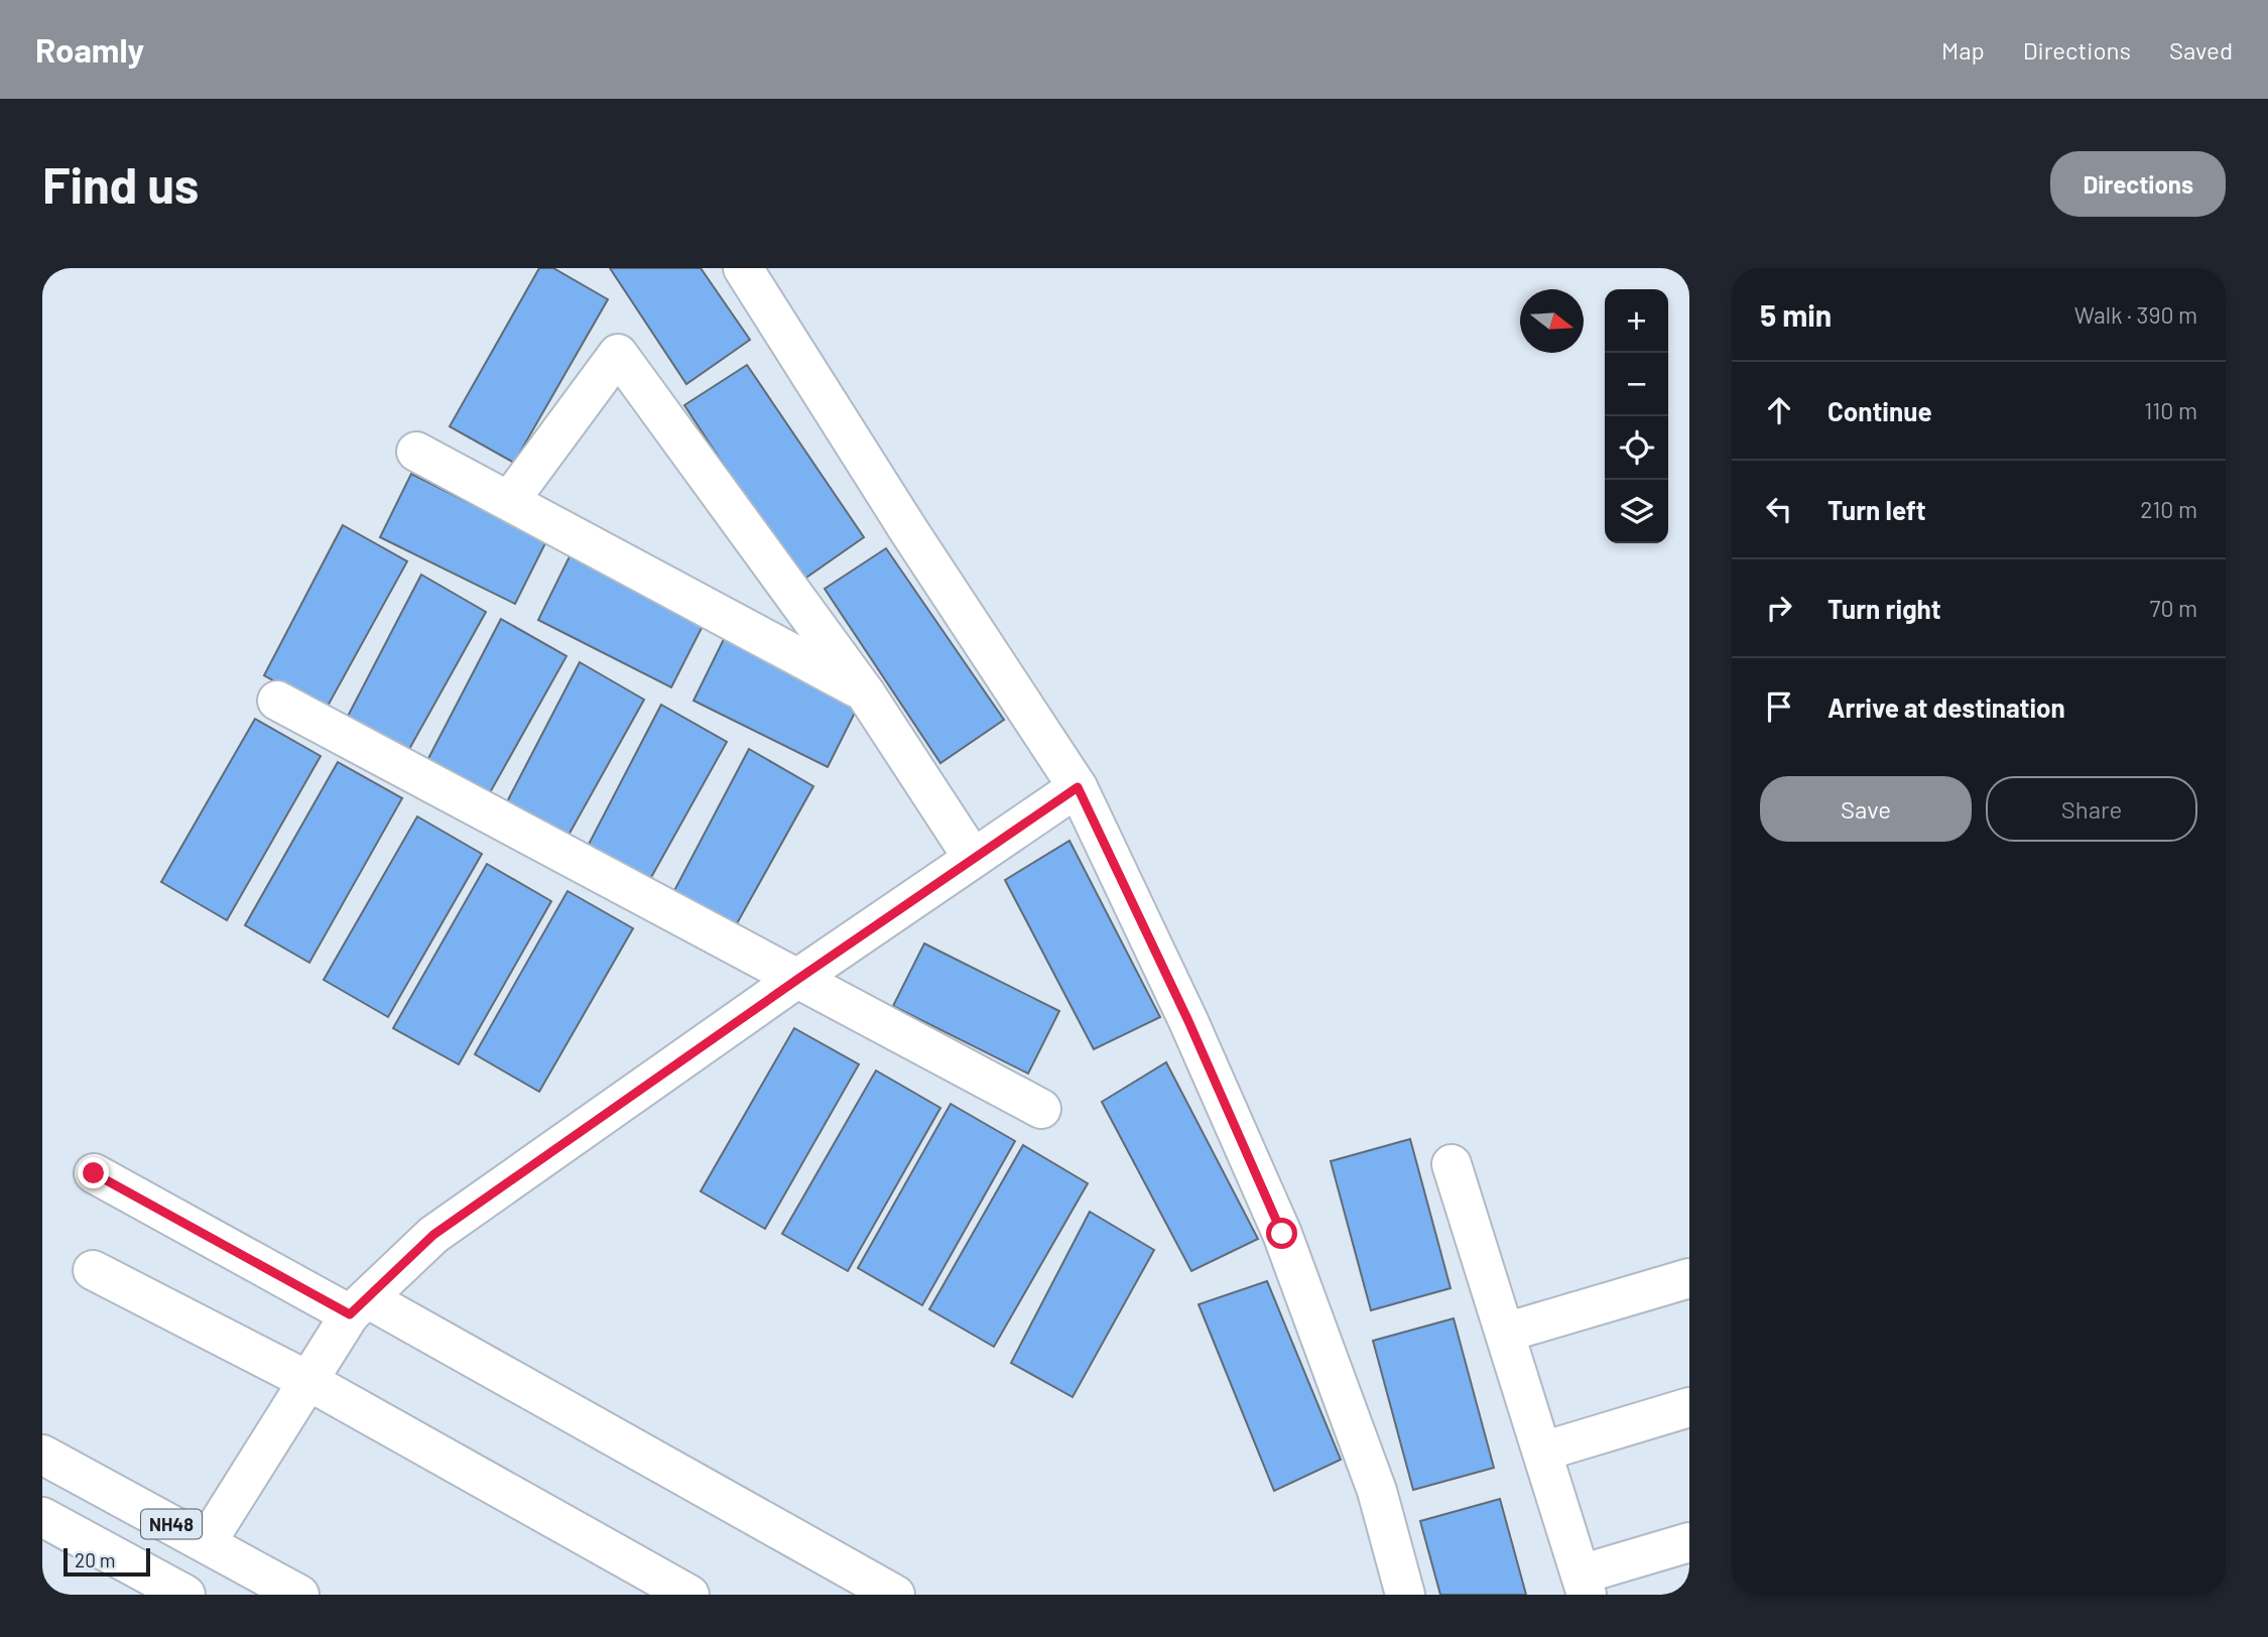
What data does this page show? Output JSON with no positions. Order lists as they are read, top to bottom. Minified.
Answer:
{"streets":{"main road":["NH48"]},"scale_bar":"20 m","north":"right","page":{"header":"Roamly","nav":["Map","Directions","Saved"],"buttons":["Directions",["Save","Share"]],"title":"Find us","heading":["5 min","Walk · 390 m"],"map_buttons":["+","−"],"list":[["Continue","110 m"],["Turn left","210 m"],["Turn right","70 m"],"Arrive at destination"],"scale":"20 m"}}
